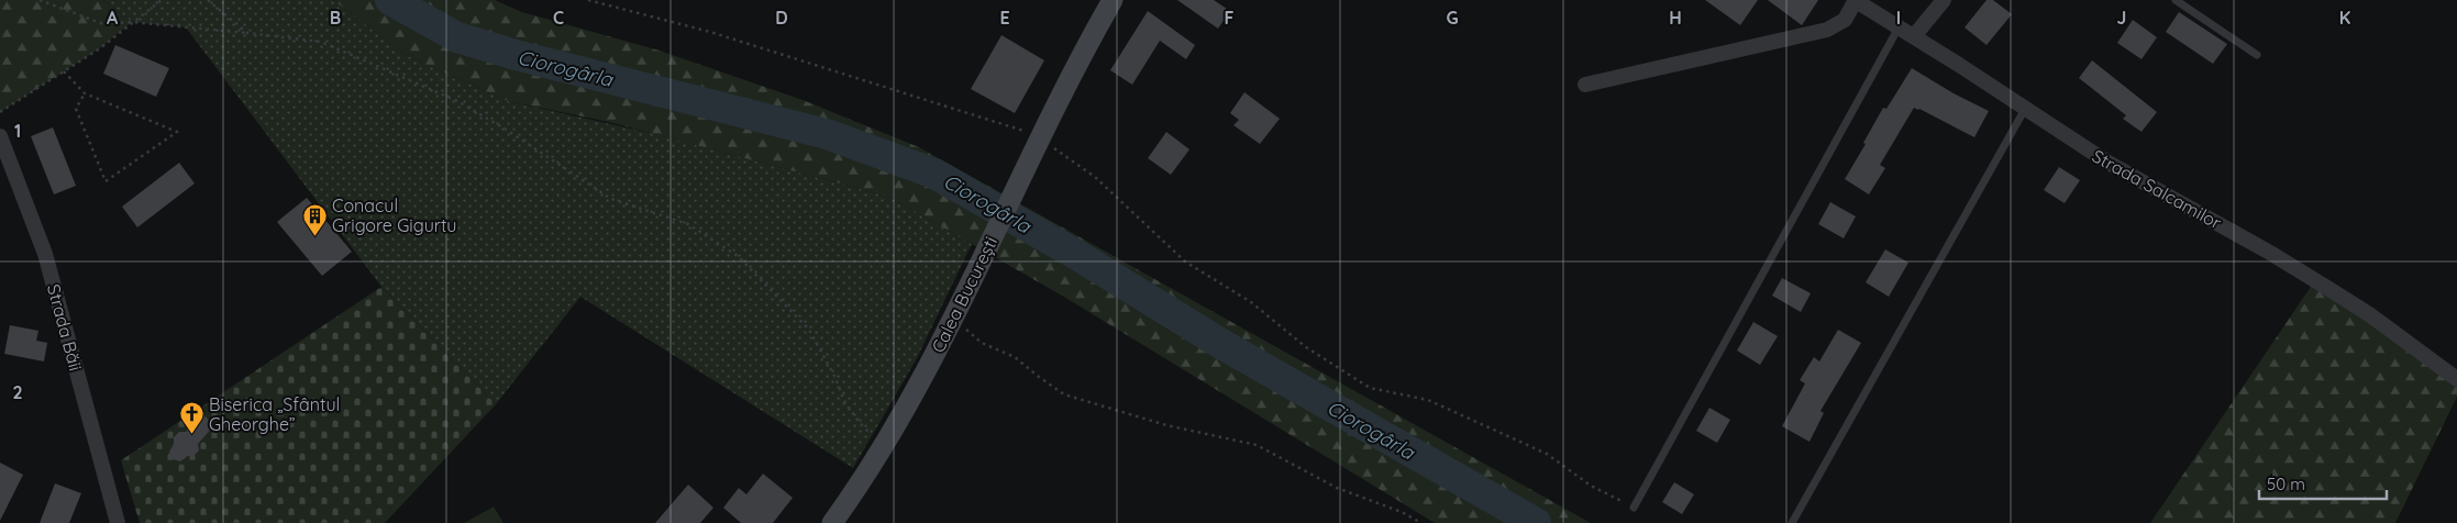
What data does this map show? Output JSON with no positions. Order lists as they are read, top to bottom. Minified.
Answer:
{"streets":{"main road":["Calea București"],"street":["Strada Salcamilor","Strada Băii"]},"water":["Ciorogârla"],"places":{"building":["Conacul Grigore Gigurtu"],"church":["Biserica „Sfântul Gheorghe”"]},"scale_bar":"50 m","grid":{"columns":["A","B","C","D","E","F","G","H","I","J","K"],"rows":["1","2"]}}
